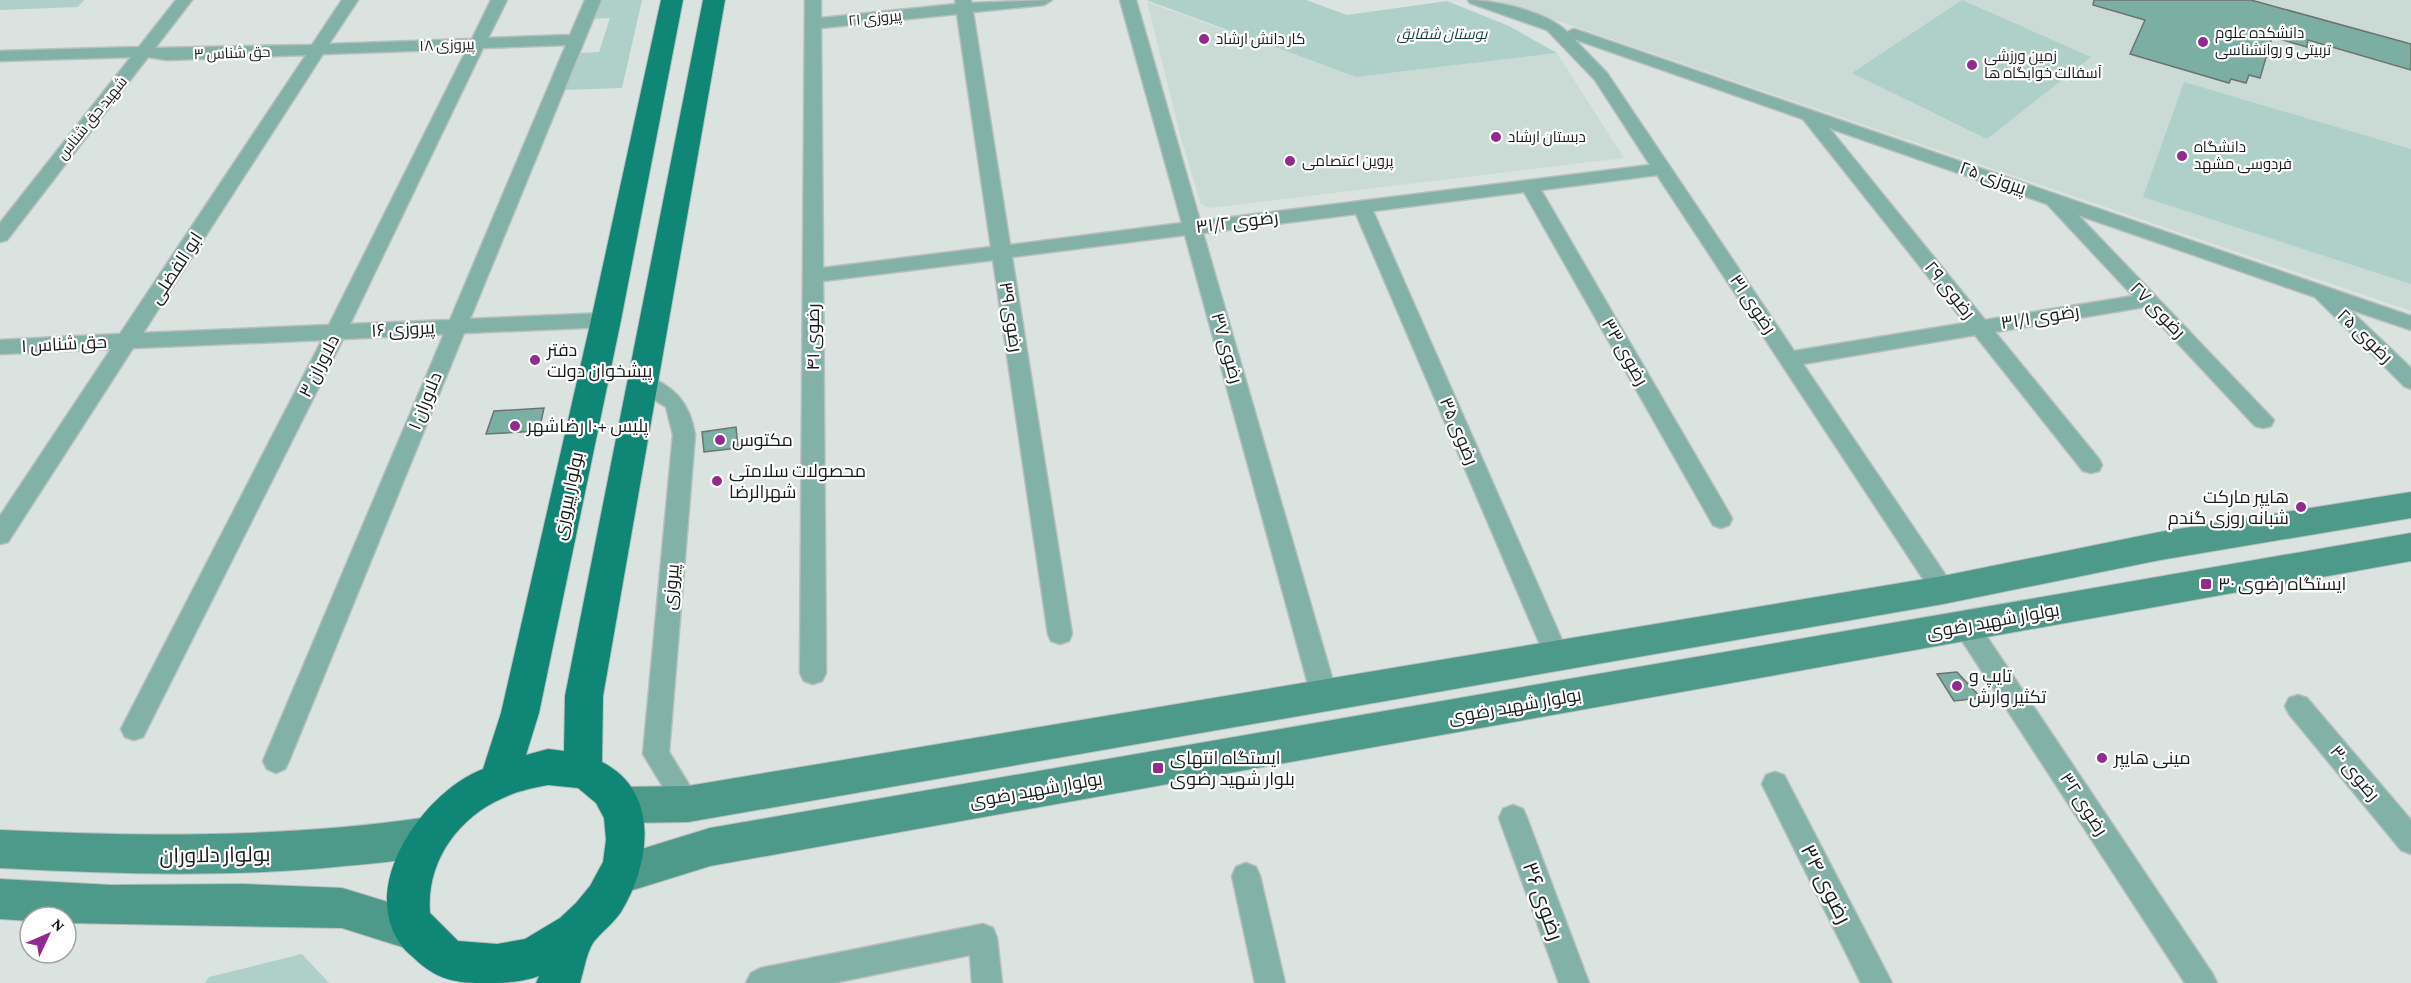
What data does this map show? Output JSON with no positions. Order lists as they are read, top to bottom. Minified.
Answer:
{"streets":{"main road":["بولوار پیروزی"],"street":["پیروزی ۲۱","پیروزی ۱۸","حق شناس ۳","شهید حق شناس","پیروزی ۲۵","رضوی ۳۱/۲","ابو الفضلی","رضوی ۲۹","رضوی ۳۱","رضوی ۲۷","رضوی ۳۹","رضوی ۳۱/۱","پیروزی ۱۶","رضوی ۲۵","رضوی ۴۱","حق شناس ۱","رضوی ۳۷","رضوی ۳۳","دلاوران ۳","دلاوران ۱","رضوی ۳۵","پیروزی","بولوار شهید رضوی","رضوی ۳۰","رضوی ۳۲","بولوار دلاوران","رضوی ۳۴","رضوی ۳۶"]},"crossings":[["پیروزی ۲۱","رضوی ۳۹"],["پیروزی ۲۱","رضوی ۴۱"],["پیروزی ۱۸","حق شناس ۳"],["پیروزی ۱۸","ابو الفضلی"],["پیروزی ۱۸","دلاوران ۳"],["پیروزی ۱۸","دلاوران ۱"],["حق شناس ۳","شهید حق شناس"],["حق شناس ۳","ابو الفضلی"],["پیروزی ۲۵","رضوی ۲۹"],["پیروزی ۲۵","رضوی ۲۷"],["پیروزی ۲۵","رضوی ۲۵"],["رضوی ۳۱/۲","رضوی ۳۱"],["رضوی ۳۱/۲","رضوی ۳۹"],["رضوی ۳۱/۲","رضوی ۴۱"],["رضوی ۳۱/۲","رضوی ۳۷"],["رضوی ۳۱/۲","رضوی ۳۳"],["رضوی ۳۱/۲","رضوی ۳۵"],["ابو الفضلی","پیروزی ۱۶"],["ابو الفضلی","حق شناس ۱"],["رضوی ۲۹","رضوی ۳۱/۱"],["رضوی ۳۱","رضوی ۳۱/۱"],["رضوی ۲۷","رضوی ۳۱/۱"],["پیروزی ۱۶","حق شناس ۱"],["پیروزی ۱۶","دلاوران ۳"],["پیروزی ۱۶","دلاوران ۱"],["پیروزی ۱۶","بولوار پیروزی"],["بولوار پیروزی","بولوار شهید رضوی"],["بولوار پیروزی","بولوار دلاوران"],["بولوار شهید رضوی","رضوی ۳۲"],["بولوار شهید رضوی","بولوار دلاوران"]],"parks":["بوستان شقایق"],"places":{"other":["کار دانش ارشاد","دانشکده علوم تربیتی و روانشناسی","زمین ورزشی آسفالت خوابگاه ها","دبستان ارشاد","دانشگاه فردوسی مشهد","پروین اعتصامی","دفتر پیشخوان دولت","پلیس +۱۰ رضاشهر","مکتوس","محصولات سلامتی شهرالرضا","هایپر مارکت شبانه روزی گندم","تایپ و تکثیر وارش","مینی هایپر"],"transit":["ایستگاه رضوی ۳۰","ایستگاه انتهای بلوار شهید رضوی"]},"north":"top right"}
